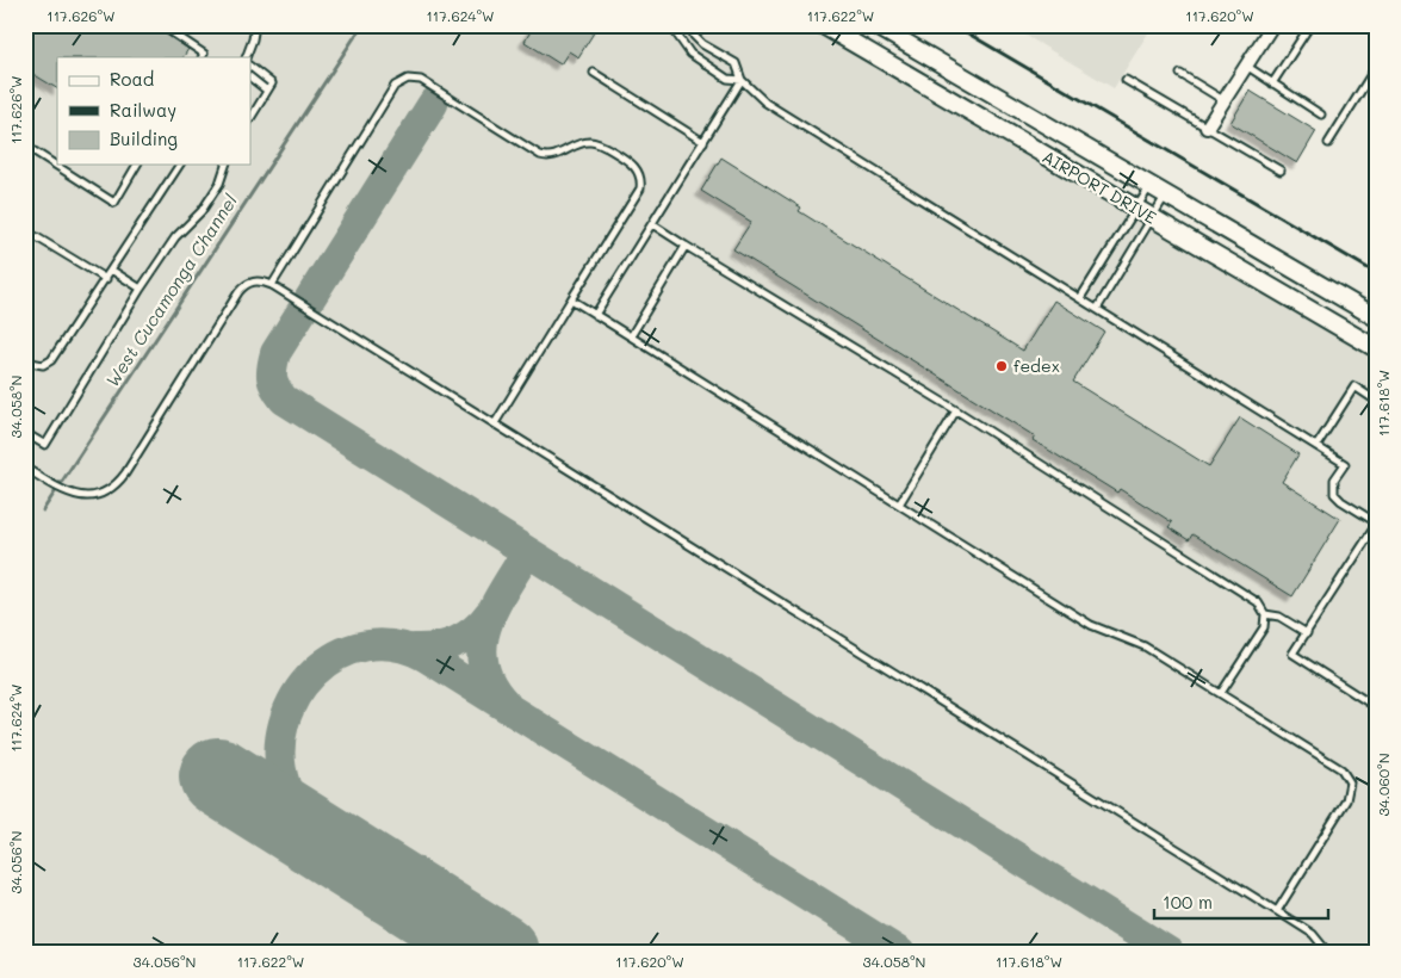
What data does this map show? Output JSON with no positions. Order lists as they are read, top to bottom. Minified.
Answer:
{"streets":{"main road":["AIRPORT DRIVE"]},"water":["West Cucamonga Channel"],"places":["fedex"],"legend":["Road","Railway","Building"],"scale_bar":"100 m","coordinates":["117.626°W","117.624°W","117.622°W","117.620°W","117.618°W","34.058°N","34.060°N","34.056°N"]}
